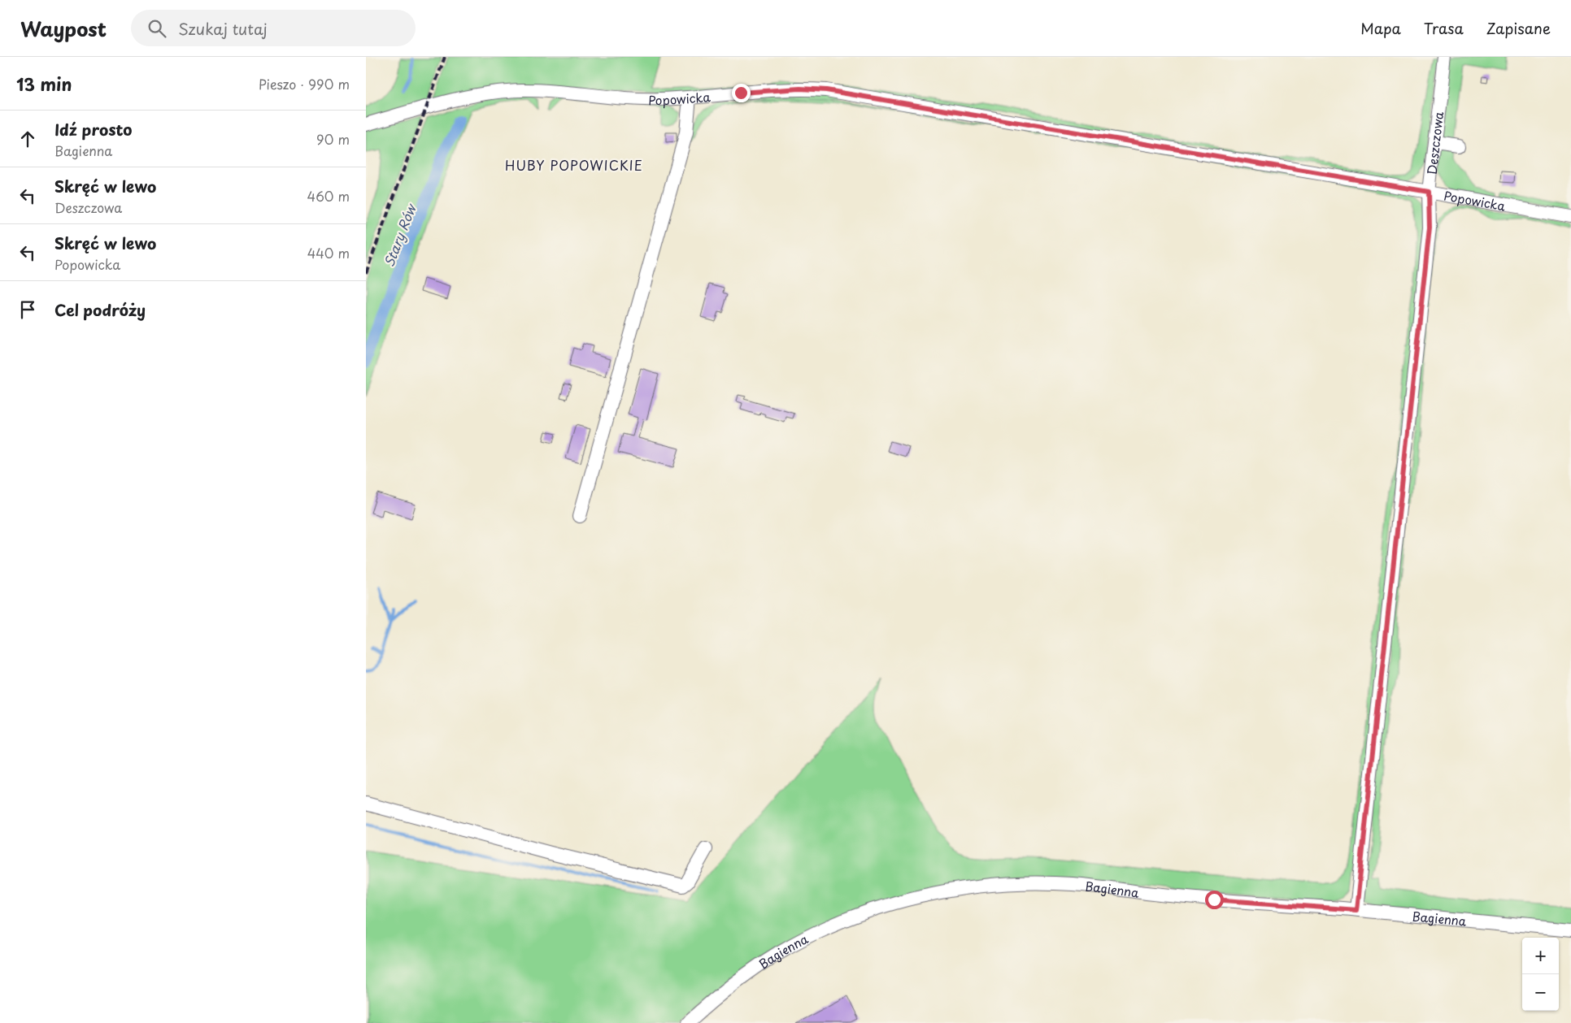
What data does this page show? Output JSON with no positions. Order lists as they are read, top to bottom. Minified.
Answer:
{"streets":{"street":["Popowicka","Deszczowa","Bagienna"]},"crossings":[["Popowicka","Deszczowa"],["Deszczowa","Bagienna"]],"districts":["HUBY POPOWICKIE"],"water":["Stary Rów"],"page":{"header":"Waypost","search":"Szukaj tutaj","nav":["Mapa","Trasa","Zapisane"],"heading":["13 min","Pieszo · 990 m"],"list":[["Idź prosto","Bagienna","90 m"],["Skręć w lewo","Deszczowa","460 m"],["Skręć w lewo","Popowicka","440 m"],"Cel podróży"],"map_buttons":["+","−"]}}
